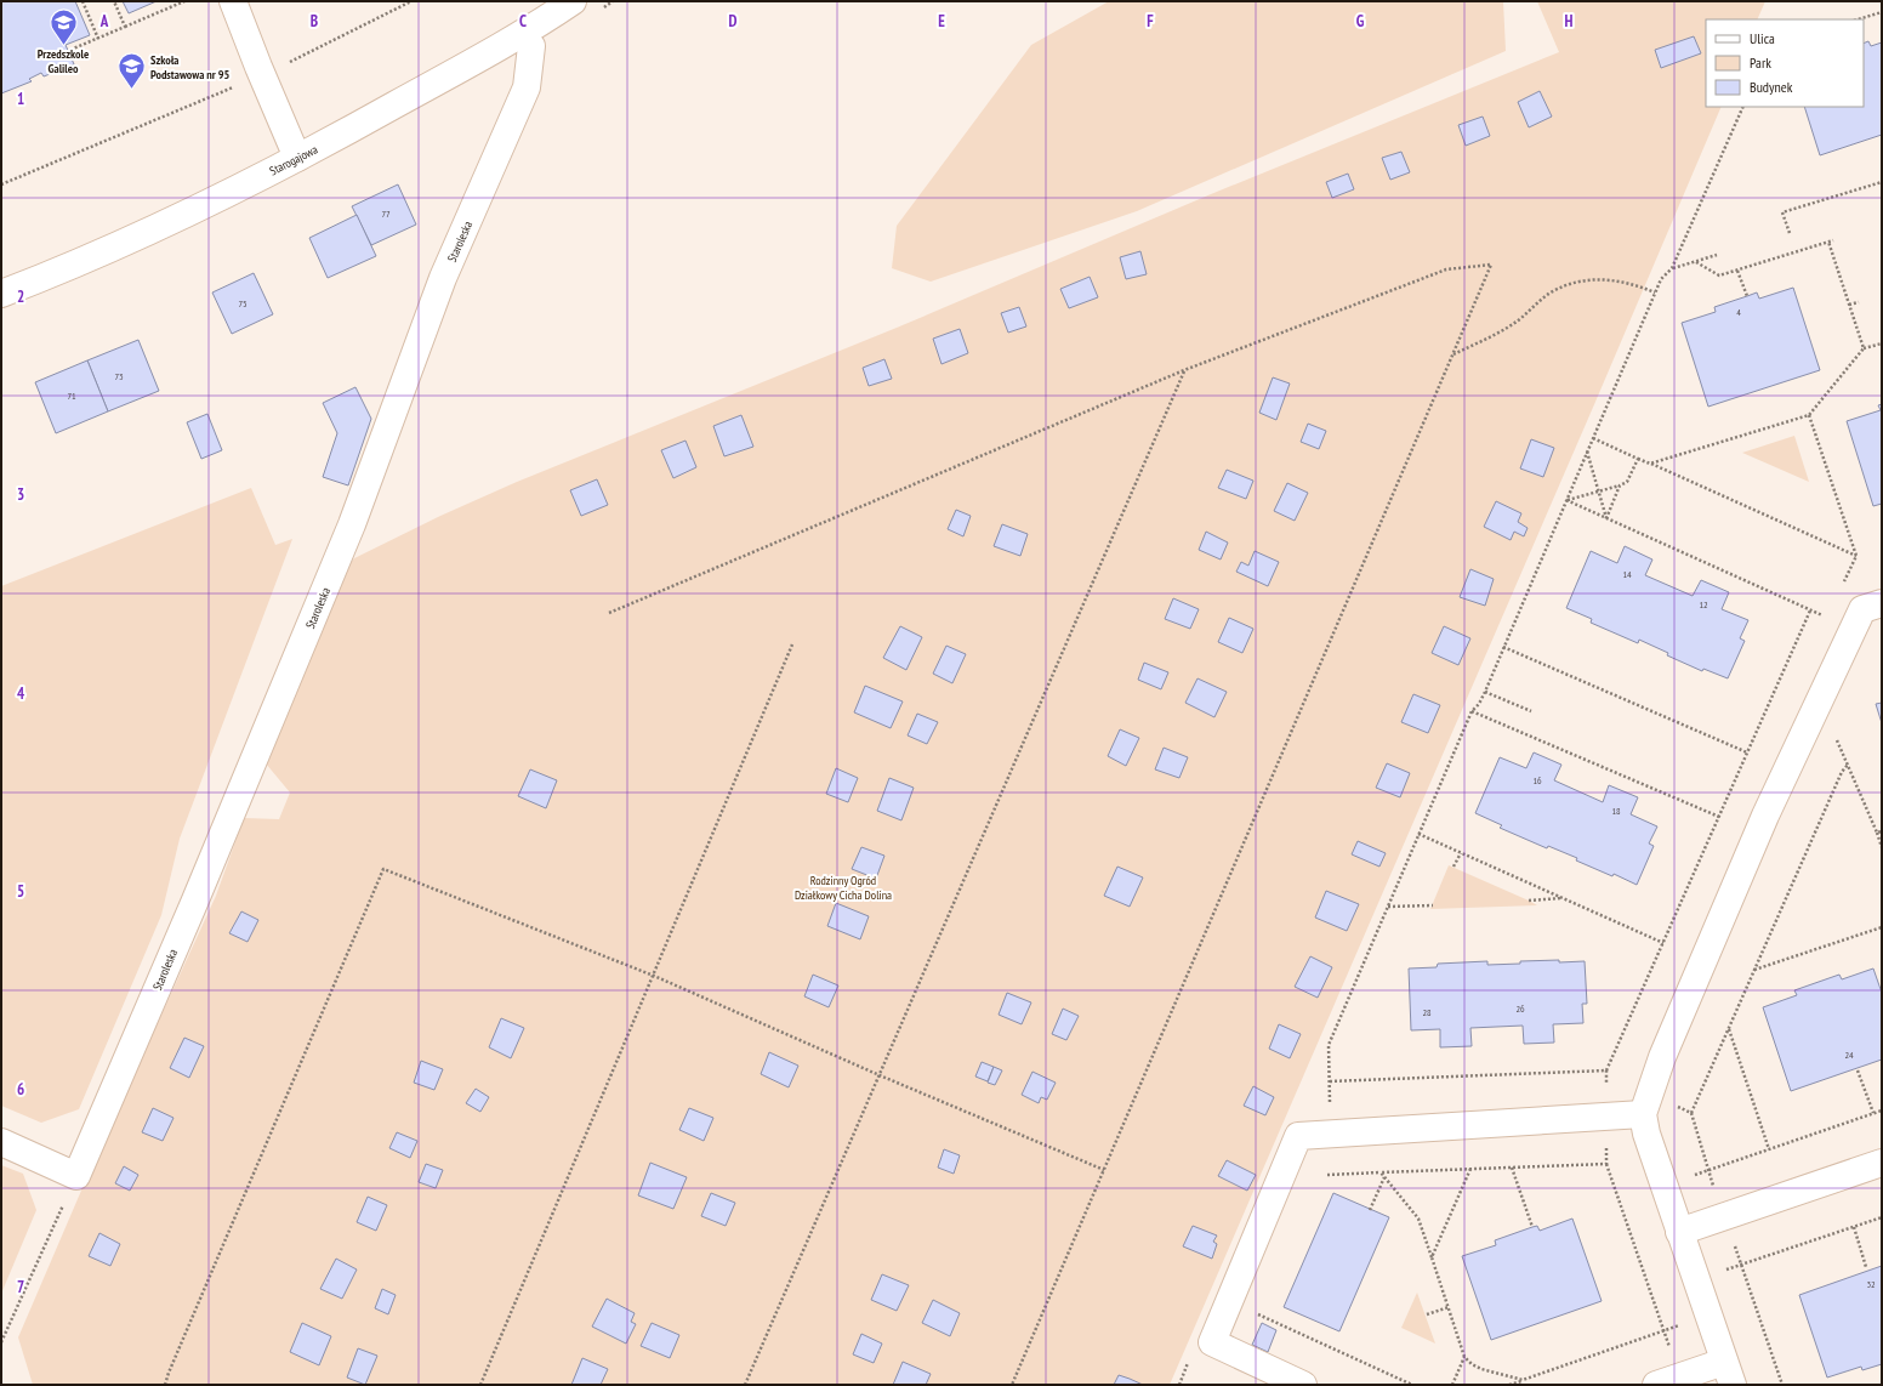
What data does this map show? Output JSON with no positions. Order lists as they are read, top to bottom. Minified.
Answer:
{"streets":{"street":["Starogajowa","Staroleska"]},"crossings":[["Starogajowa","Staroleska"]],"parks":["Rodzinny Ogród Działkowy Cicha Dolina"],"places":{"school or university":["Przedszkole Galileo","Szkoła Podstawowa nr 95"]},"house_numbers":["77","75","4","73","71","14","12","16","18","26","28","24","32"],"legend":["Ulica","Park","Budynek"],"grid":{"columns":["A","B","C","D","E","F","G","H"],"rows":["1","2","3","4","5","6","7"]}}
